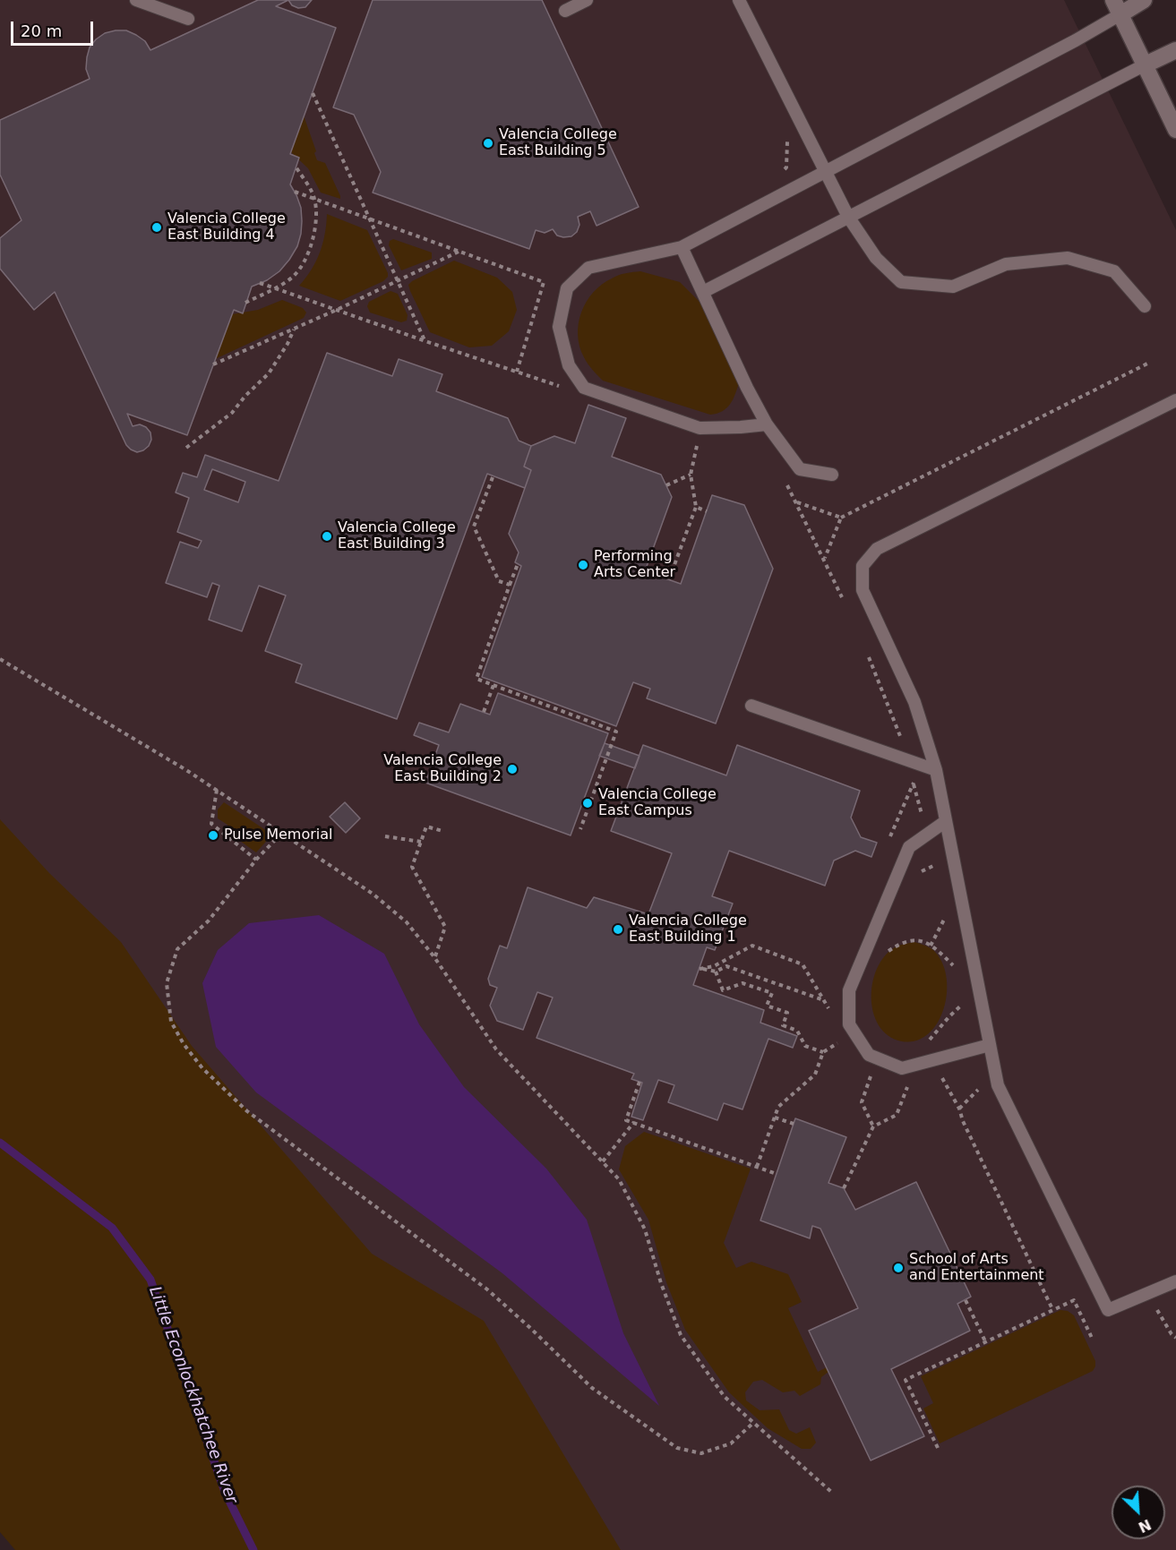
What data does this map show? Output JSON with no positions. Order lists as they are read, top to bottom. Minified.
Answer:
{"water":["Little Econlockhatchee River"],"places":["Valencia College East Building 5","Valencia College East Building 4","Valencia College East Building 3","Performing Arts Center","Valencia College East Building 2","Valencia College East Campus","Pulse Memorial","Valencia College East Building 1","School of Arts and Entertainment"],"scale_bar":"20 m","north":"bottom right"}
